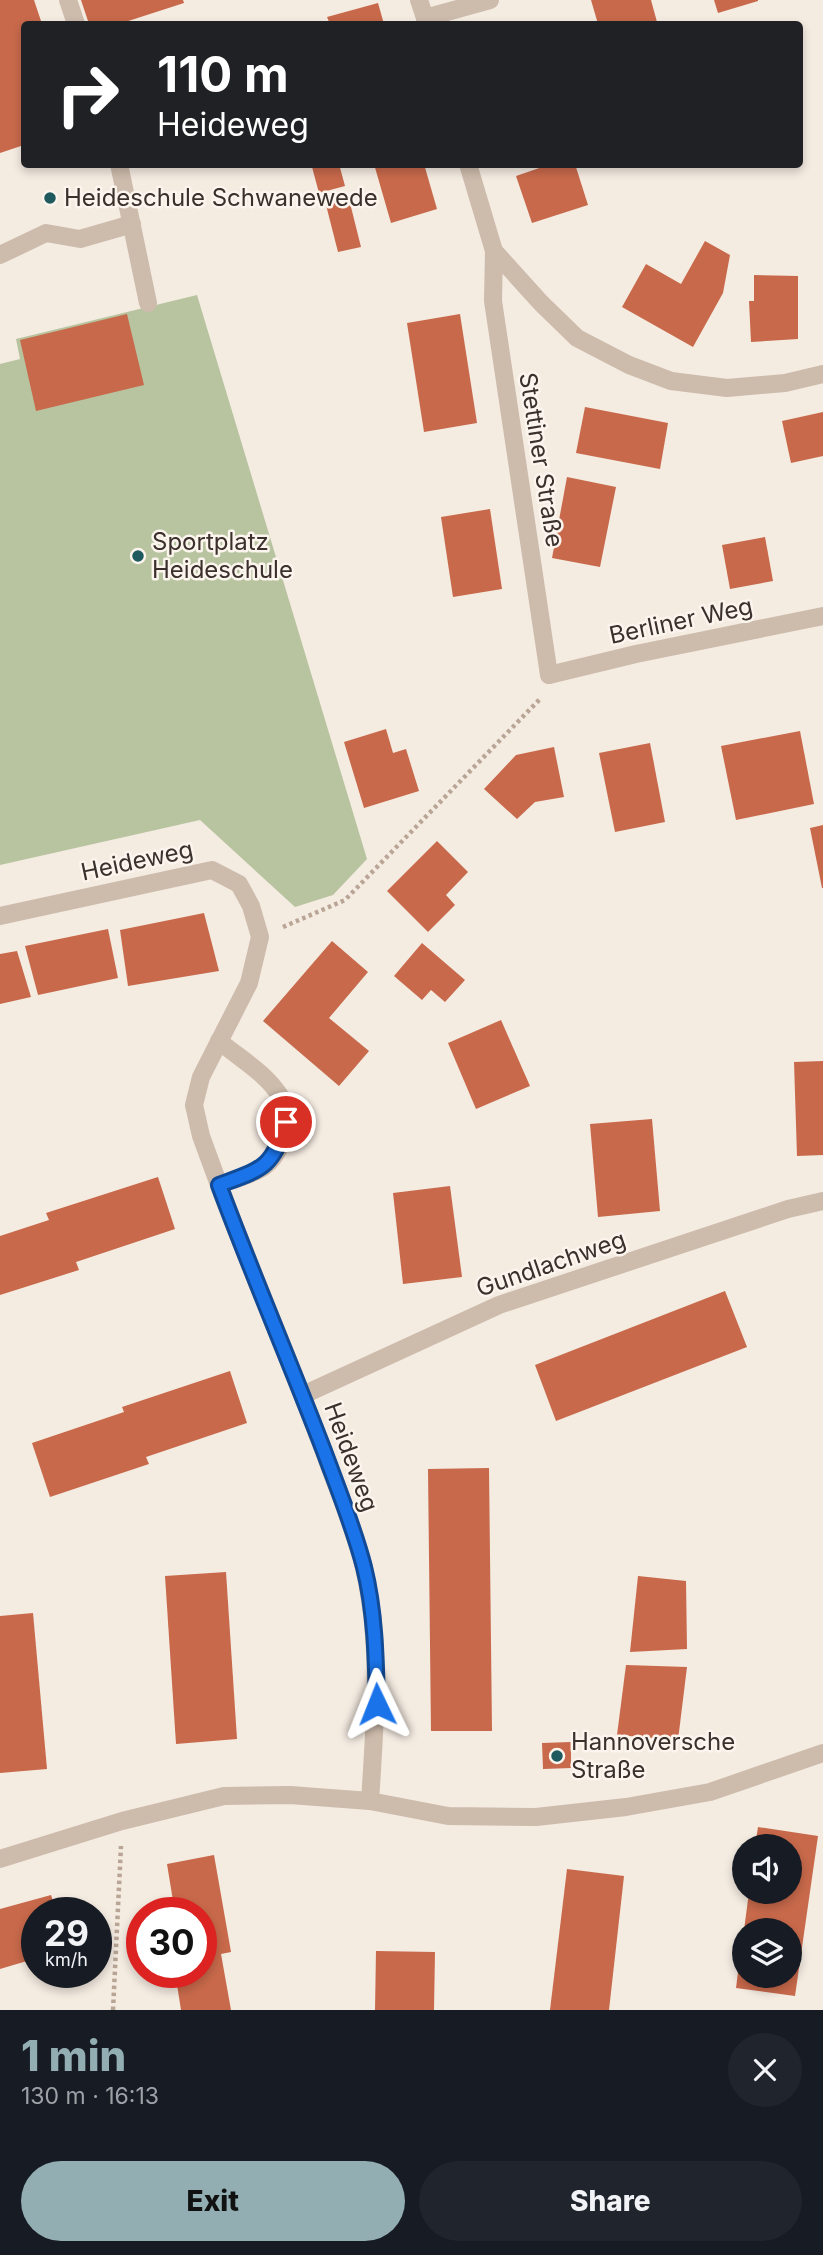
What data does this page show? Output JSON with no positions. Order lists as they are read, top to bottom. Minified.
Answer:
{"streets":{"street":["Stettiner Straße","Berliner Weg","Heideweg","Gundlachweg"]},"crossings":[["Stettiner Straße","Berliner Weg"],["Heideweg","Gundlachweg"]],"places":["Heideschule Schwanewede","Sportplatz Heideschule","Hannoversche Straße"],"page":{"turn":["110 m","Heideweg"],"speed":"29 km/h","limit":"30","heading":["1 min","130 m · 16:13"],"buttons":["Exit","Share"]}}
